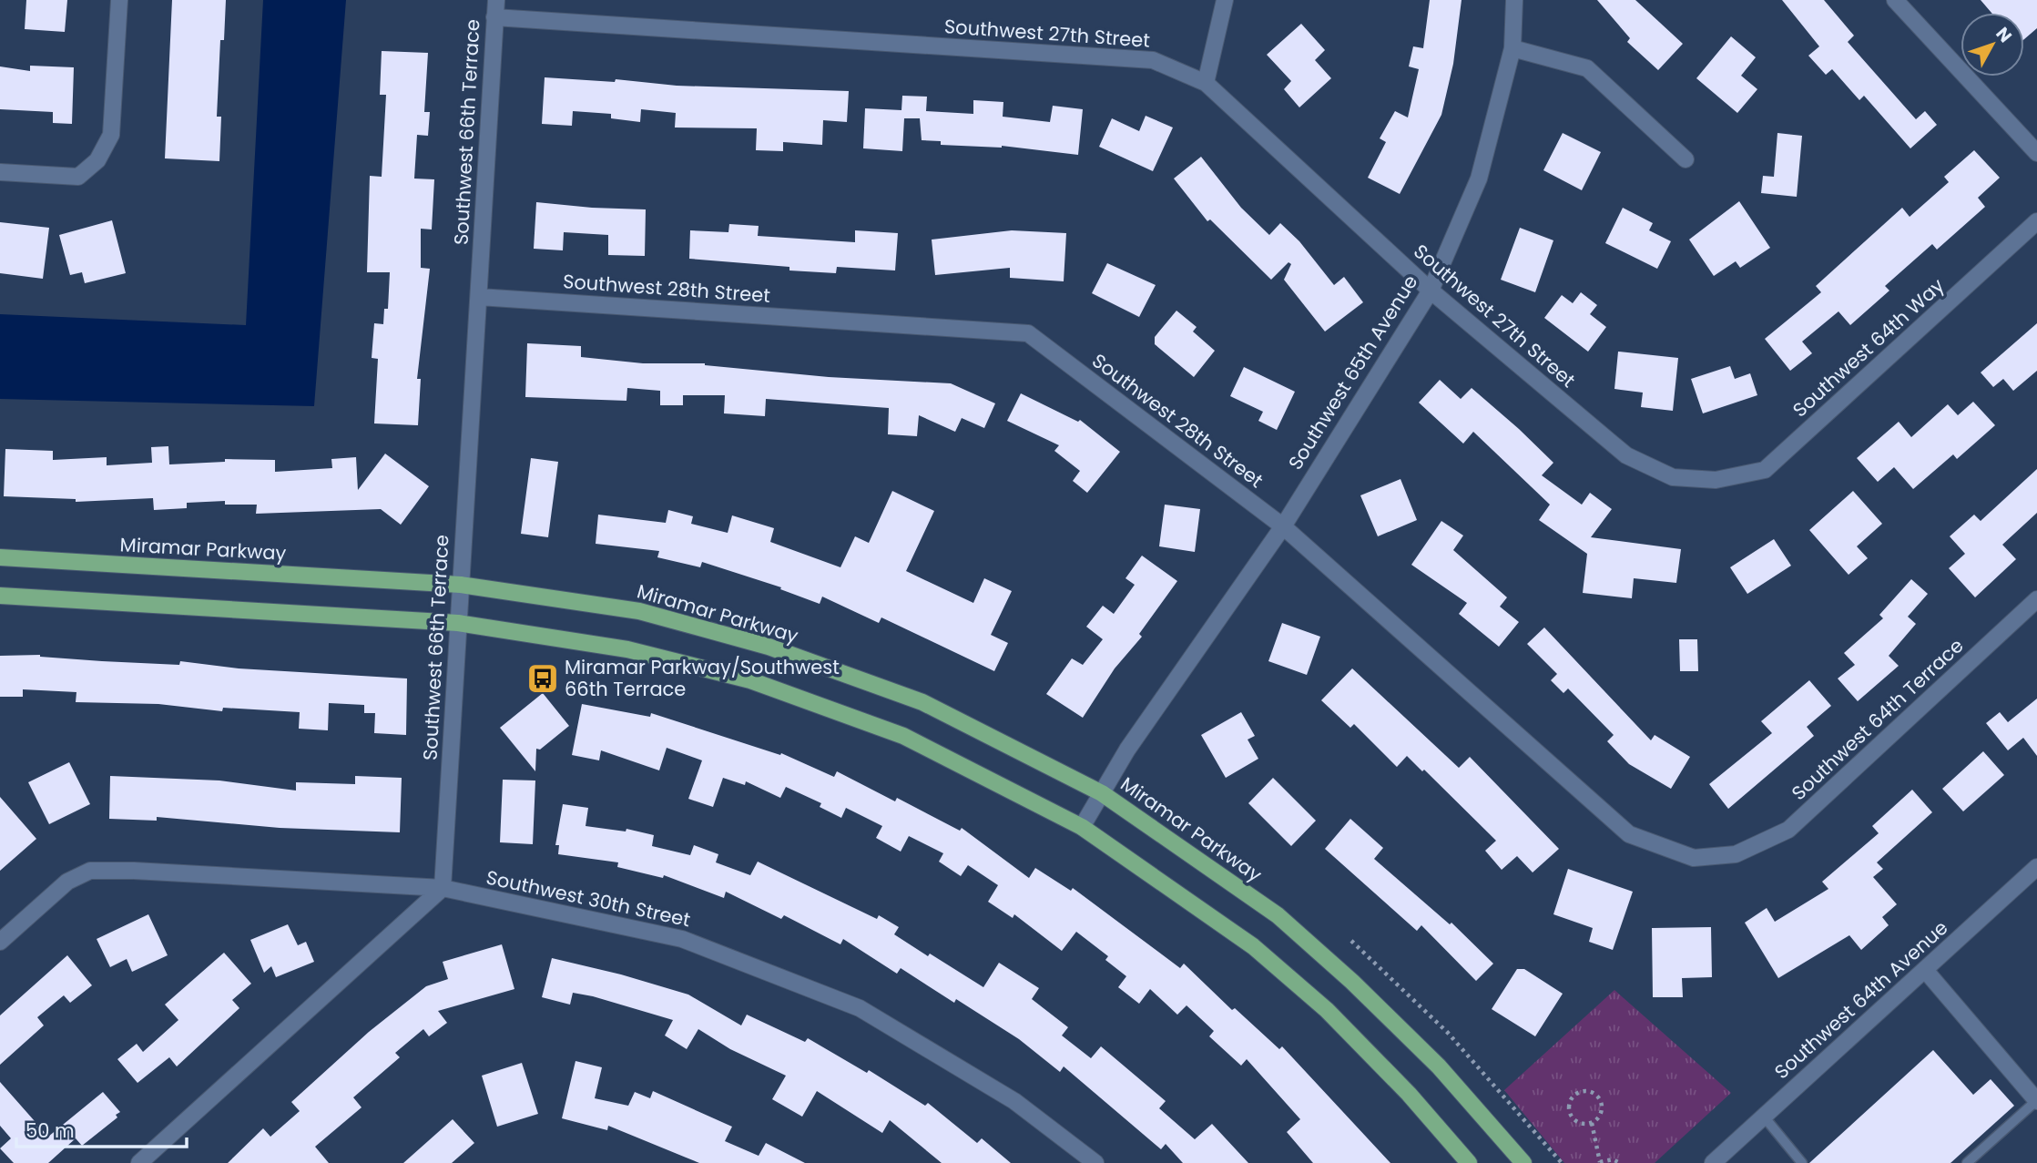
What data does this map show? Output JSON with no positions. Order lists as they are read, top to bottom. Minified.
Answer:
{"streets":{"main road":["Miramar Parkway"],"street":["Southwest 27th Street","Southwest 66th Terrace","Southwest 28th Street","Southwest 64th Way","Southwest 65th Avenue","Southwest 64th Terrace","Southwest 30th Street","Southwest 64th Avenue"]},"crossings":[["Southwest 27th Street","Southwest 66th Terrace"],["Southwest 27th Street","Southwest 64th Way"],["Southwest 27th Street","Southwest 65th Avenue"],["Southwest 66th Terrace","Southwest 28th Street"],["Southwest 66th Terrace","Miramar Parkway"],["Southwest 66th Terrace","Southwest 30th Street"],["Southwest 28th Street","Southwest 65th Avenue"],["Southwest 28th Street","Southwest 64th Terrace"],["Southwest 65th Avenue","Miramar Parkway"]],"places":{"bus stop":["Miramar Parkway/Southwest 66th Terrace"]},"scale_bar":"50 m","north":"top right"}
